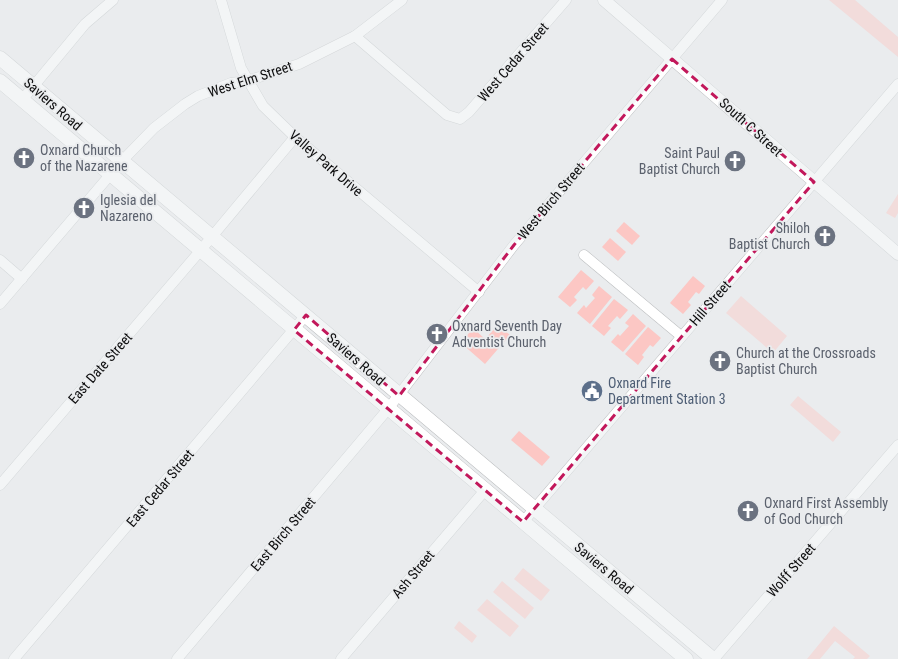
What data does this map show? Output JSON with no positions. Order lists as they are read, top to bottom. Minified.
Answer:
{"streets":{"main road":["Saviers Road"],"street":["West Cedar Street","West Elm Street","South C Street","Valley Park Drive","West Birch Street","Hill Street","East Date Street","East Cedar Street","East Birch Street","Wolff Street","Ash Street"]},"crossings":[["West Cedar Street","West Elm Street"],["West Elm Street","Saviers Road"],["West Elm Street","Valley Park Drive"],["Saviers Road","West Birch Street"],["Saviers Road","Hill Street"],["Saviers Road","East Date Street"],["Saviers Road","East Cedar Street"],["Saviers Road","East Birch Street"],["Saviers Road","Wolff Street"],["Saviers Road","Ash Street"],["South C Street","West Birch Street"],["South C Street","Hill Street"],["Valley Park Drive","West Birch Street"],["Valley Park Drive","East Date Street"],["West Birch Street","East Birch Street"]],"places":{"church":["Oxnard Church of the Nazarene","Saint Paul Baptist Church","Iglesia del Nazareno","Shiloh Baptist Church","Oxnard Seventh Day Adventist Church","Church at the Crossroads Baptist Church","Oxnard First Assembly of God Church"],"public building":["Oxnard Fire Department Station 3"]}}
